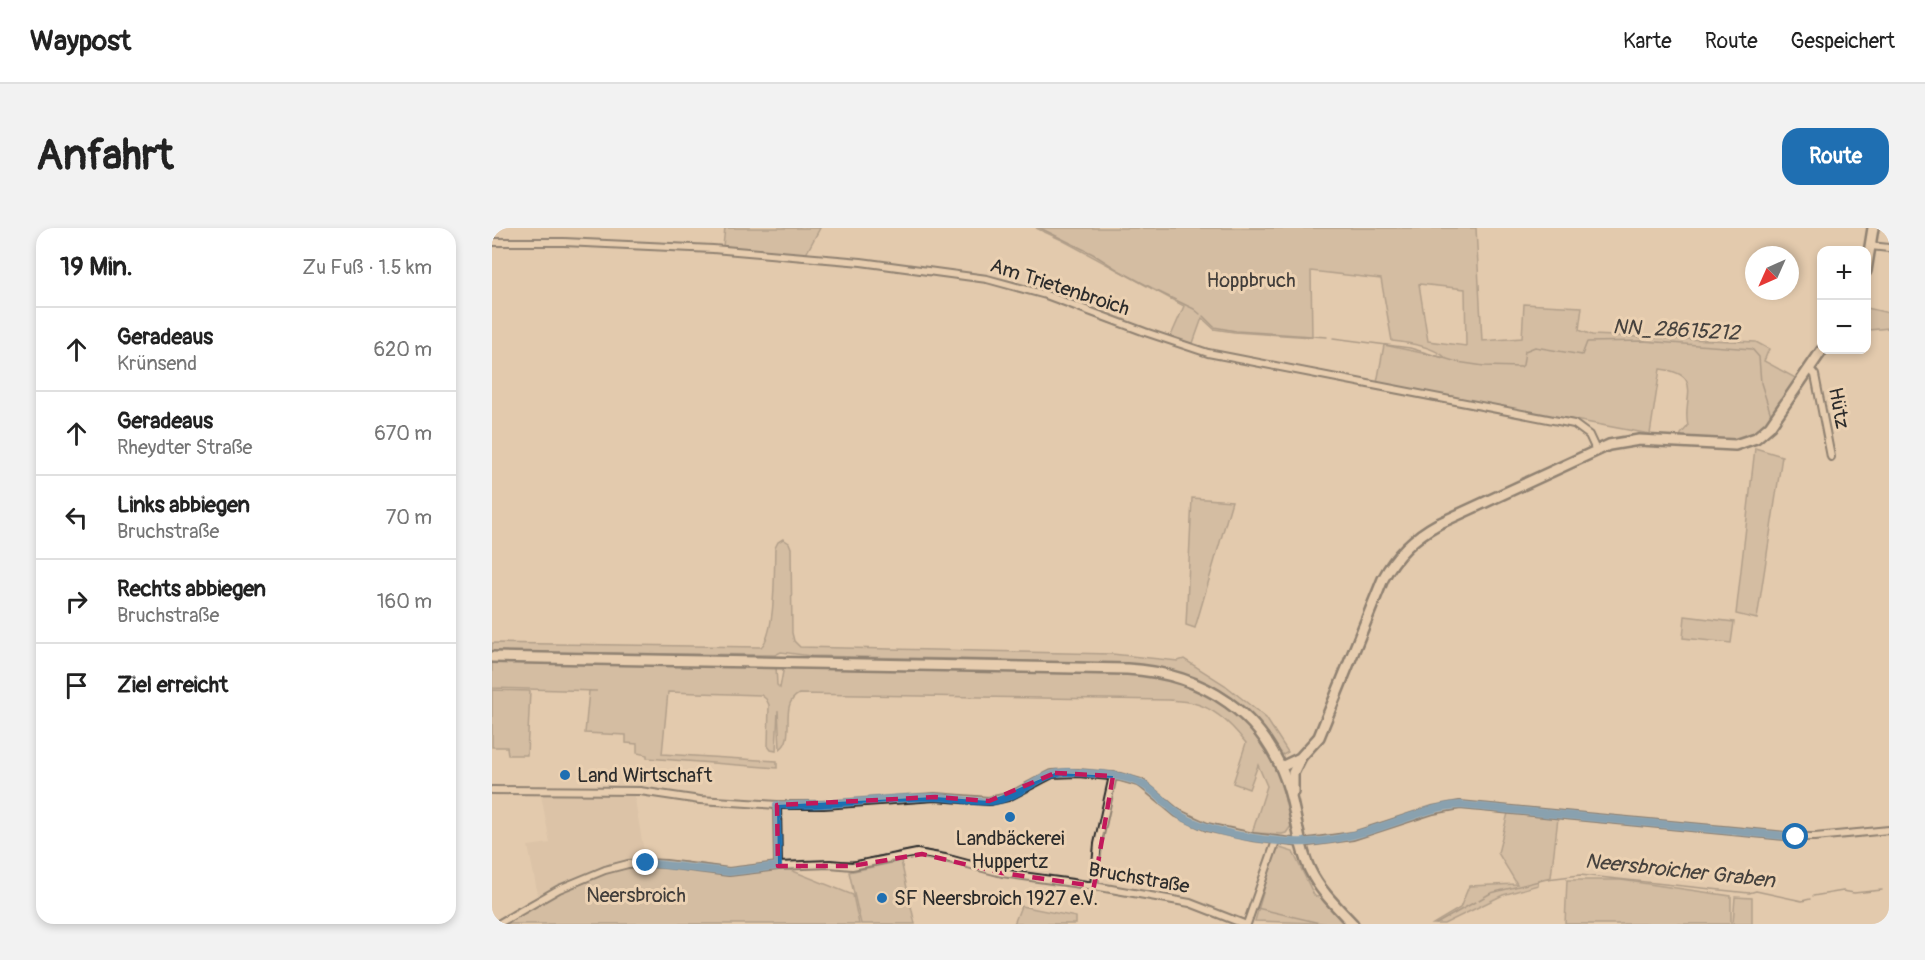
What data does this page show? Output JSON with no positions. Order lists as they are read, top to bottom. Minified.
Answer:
{"streets":{"street":["Am Trietenbroich","Hütz","Bruchstraße"]},"water":["NN_28615212","Neersbroicher Graben"],"parks":["Hoppbruch","Neersbroich"],"places":["Land Wirtschaft","Landbäckerei Huppertz","SF Neersbroich 1927 e.V."],"north":"bottom left","page":{"header":"Waypost","nav":["Karte","Route","Gespeichert"],"buttons":"Route","title":"Anfahrt","heading":["19 Min.","Zu Fuß · 1.5 km"],"map_buttons":["+","−"],"list":[["Geradeaus","Krünsend","620 m"],["Geradeaus","Rheydter Straße","670 m"],["Links abbiegen","Bruchstraße","70 m"],["Rechts abbiegen","Bruchstraße","160 m"],"Ziel erreicht"]}}
